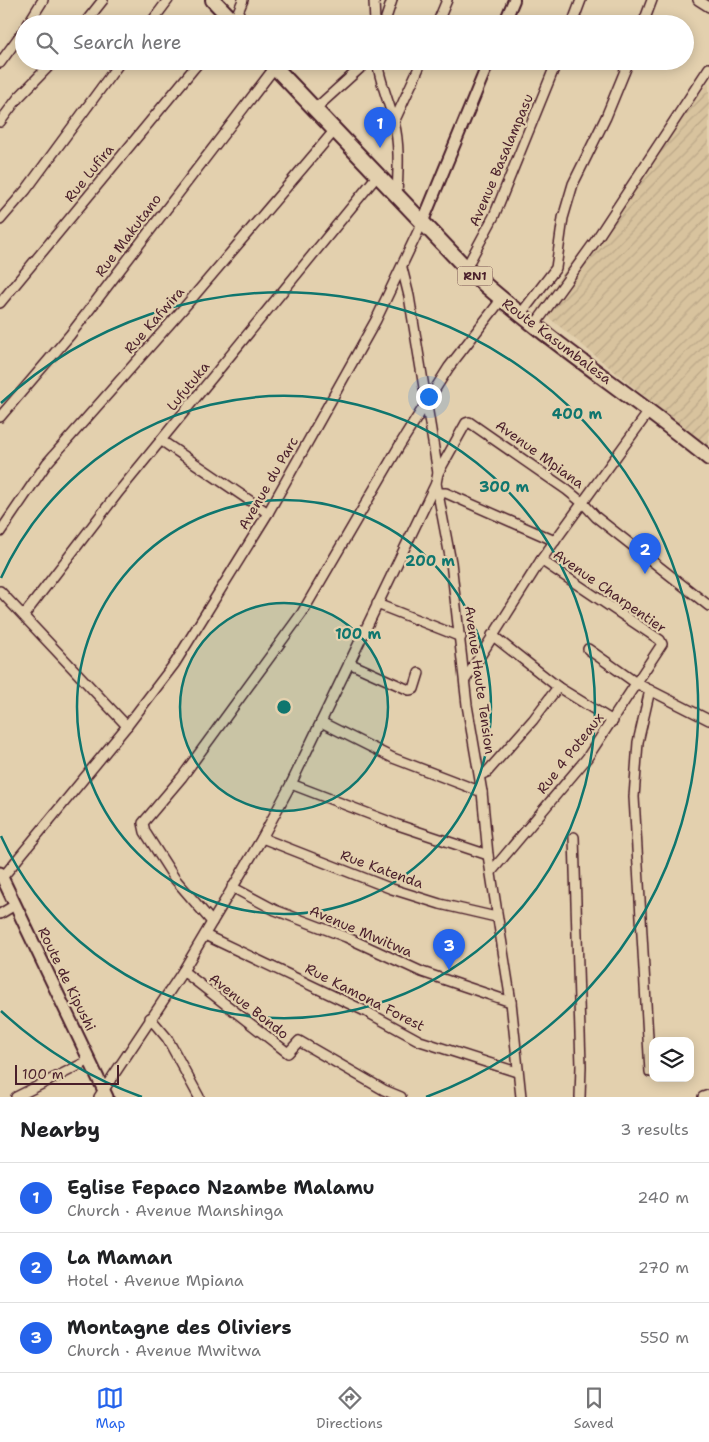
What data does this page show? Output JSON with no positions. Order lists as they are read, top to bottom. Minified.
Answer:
{"streets":{"highway":["RN1","Route Kasumbalesa"],"main road":["Route de Kipushi"],"street":["Avenue Basalampasu","Rue Lufira","Rue Makutano","Rue Kafwira","Lufutuka","Avenue Mpiana","Avenue du Parc","Avenue Charpentier","Avenue Haute Tension","Rue 4 Poteaux","Rue Katenda","Avenue Mwitwa","Rue Kamona Forest","Avenue Bondo"]},"crossings":[["Avenue Basalampasu","Route Kasumbalesa"],["Rue Kafwira","Route Kasumbalesa"],["Route Kasumbalesa","Lufutuka"],["Route Kasumbalesa","Avenue du Parc"],["Route Kasumbalesa","Avenue Charpentier"],["Avenue Mpiana","Avenue Charpentier"],["Avenue Mpiana","Avenue Haute Tension"],["Avenue du Parc","Avenue Haute Tension"],["Avenue du Parc","Route de Kipushi"],["Avenue Charpentier","Avenue Haute Tension"],["Avenue Charpentier","Rue 4 Poteaux"],["Avenue Haute Tension","Rue 4 Poteaux"],["Avenue Haute Tension","Rue Katenda"],["Avenue Haute Tension","Avenue Mwitwa"],["Avenue Haute Tension","Rue Kamona Forest"]],"scale_bar":"100 m","page":{"search":"Search here","pins":["1","2","3"],"scale":"100 m","heading":["Nearby","3 results"],"list":[{"mark":"1","name":"Eglise Fepaco Nzambe Malamu","note":"Church · Avenue Manshinga","value":"240 m"},{"mark":"2","name":"La Maman","note":"Hotel · Avenue Mpiana","value":"270 m"},{"mark":"3","name":"Montagne des Oliviers","note":"Church · Avenue Mwitwa","value":"550 m"}],"nav":["Map","Directions","Saved"]},"rings":["400 m","300 m","200 m","100 m"]}
